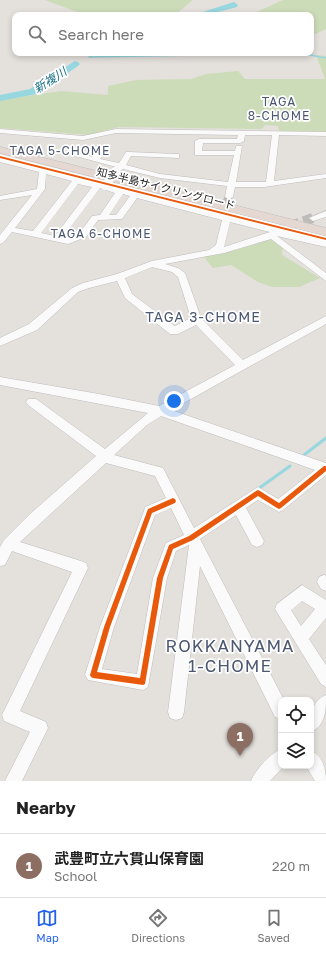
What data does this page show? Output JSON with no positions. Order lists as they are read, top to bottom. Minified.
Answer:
{"streets":{"cycle path":["知多半島サイクリングロード"]},"districts":["TAGA 8-CHOME","TAGA 5-CHOME","TAGA 6-CHOME","TAGA 3-CHOME","ROKKANYAMA 1-CHOME"],"water":["新複川"],"page":{"search":"Search here","pins":"1","heading":"Nearby","list":[{"mark":"1","name":"武豊町立六貫山保育園","note":"School","value":"220 m"}],"nav":["Map","Directions","Saved"]}}
